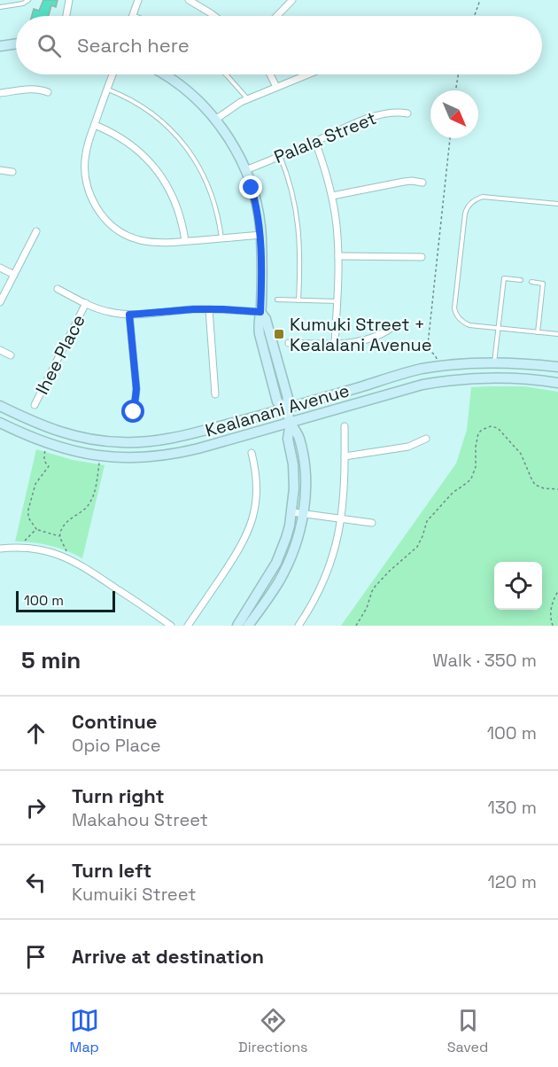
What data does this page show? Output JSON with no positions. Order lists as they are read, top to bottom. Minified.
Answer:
{"streets":{"street":["Palala Street","Ihee Place","Kealanani Avenue"]},"places":{"transit":["Kumuki Street + Kealalani Avenue"]},"scale_bar":"100 m","north":"bottom right","page":{"search":"Search here","scale":"100 m","heading":["5 min","Walk · 350 m"],"list":[["Continue","Opio Place","100 m"],["Turn right","Makahou Street","130 m"],["Turn left","Kumuiki Street","120 m"],"Arrive at destination"],"nav":["Map","Directions","Saved"]}}
